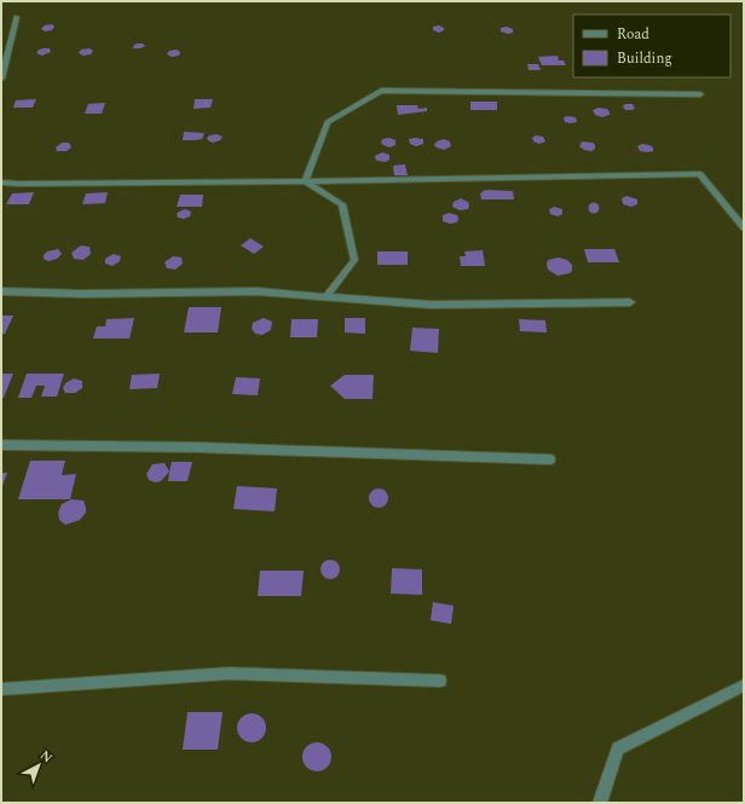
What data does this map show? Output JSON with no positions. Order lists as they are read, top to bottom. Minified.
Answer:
{"legend":["Road","Building"],"north":"top right"}
